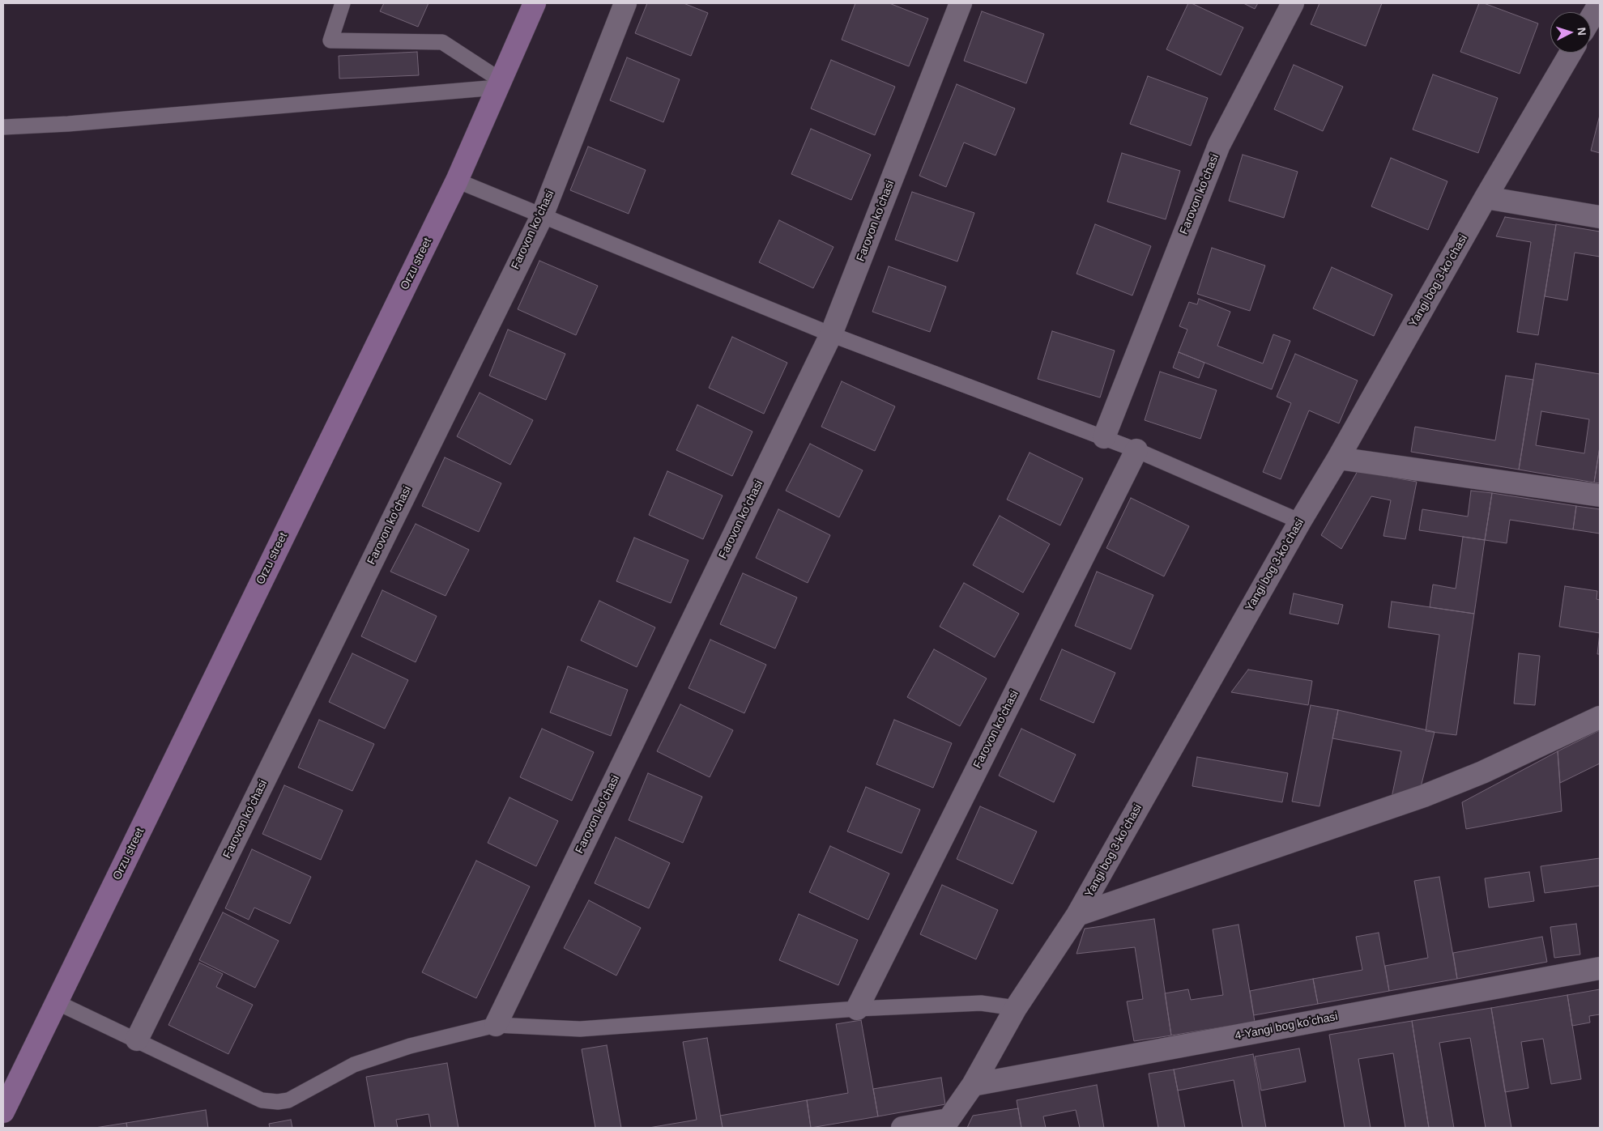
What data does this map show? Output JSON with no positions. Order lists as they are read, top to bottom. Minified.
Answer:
{"streets":{"main road":["Orzu street"],"street":["Farovon koʻchasi","Yangi bog 3-koʼchasi","4-Yangi bog koʼchasi"]},"crossings":[["Yangi bog 3-koʼchasi","4-Yangi bog koʼchasi"]],"north":"right"}
